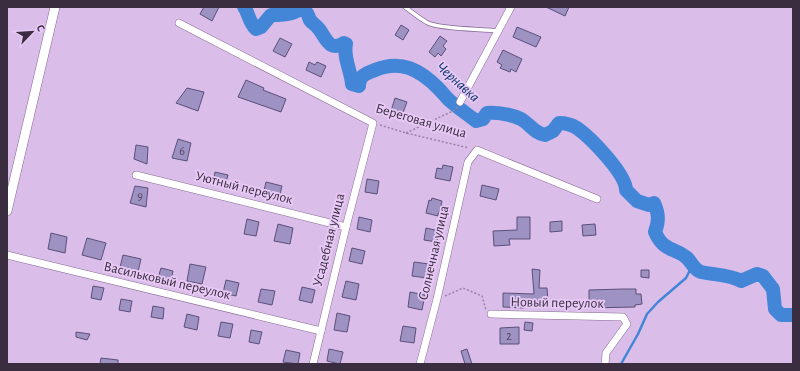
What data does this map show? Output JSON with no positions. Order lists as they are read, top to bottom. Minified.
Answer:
{"streets":{"street":["Береговая улица","Уютный переулок","Усадебная улица","Солнечная улица","Васильковый переулок","Новый переулок"]},"crossings":[["Береговая улица","Усадебная улица"],["Береговая улица","Солнечная улица"],["Уютный переулок","Усадебная улица"],["Усадебная улица","Васильковый переулок"]],"water":["Чернавка"],"house_numbers":["6","9","2"],"north":"top right"}
